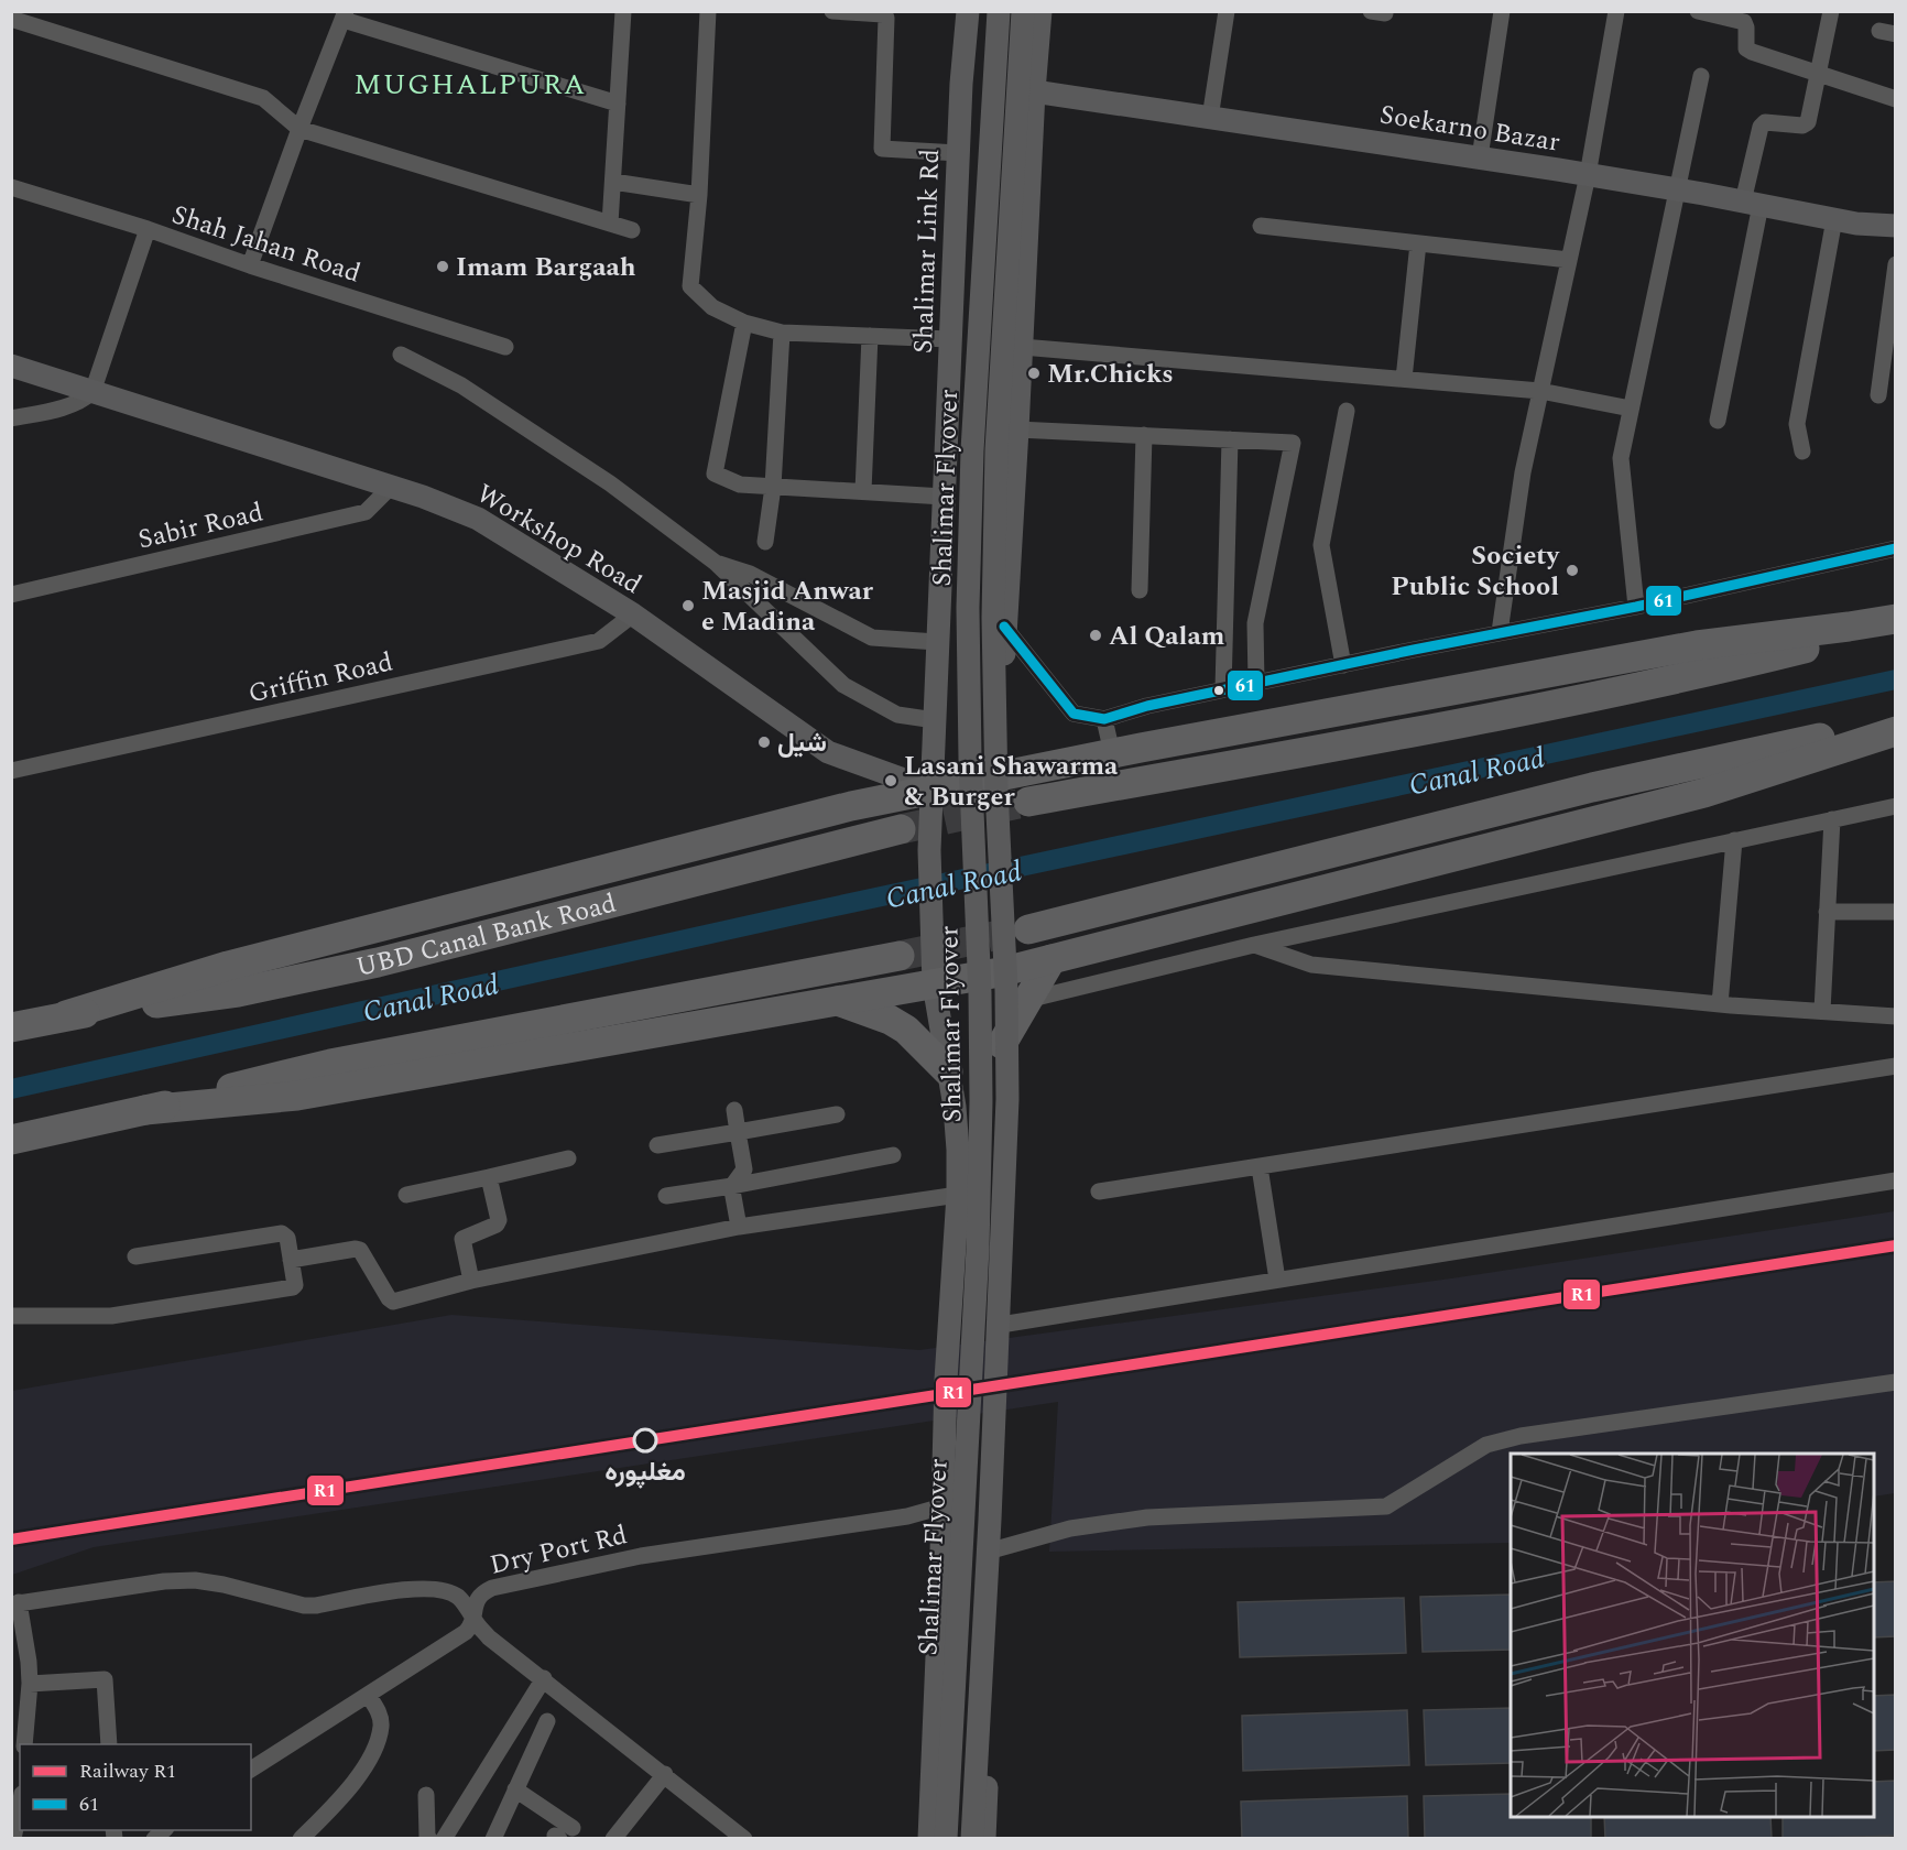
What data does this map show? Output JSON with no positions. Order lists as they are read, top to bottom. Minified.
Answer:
{"streets":{"highway":["UBD Canal Bank Road"],"main road":["Soekarno Bazar","Shalimar Link Rd","Shalimar Flyover","Workshop Road"],"street":["Shah Jahan Road","Sabir Road","Griffin Road","Dry Port Rd"]},"crossings":[["Shalimar Link Rd","Workshop Road"],["Shalimar Link Rd","Dry Port Rd"],["Sabir Road","Workshop Road"],["Workshop Road","Griffin Road"]],"districts":["MUGHALPURA"],"water":["Canal Road"],"places":["Imam Bargaah","Mr.Chicks","Society Public School","Masjid Anwar e Madina","Al Qalam","شیل","Lasani Shawarma & Burger","مغلپورہ"],"lines":["transit line 61","rail line R1"],"legend":["Railway R1","61"]}
